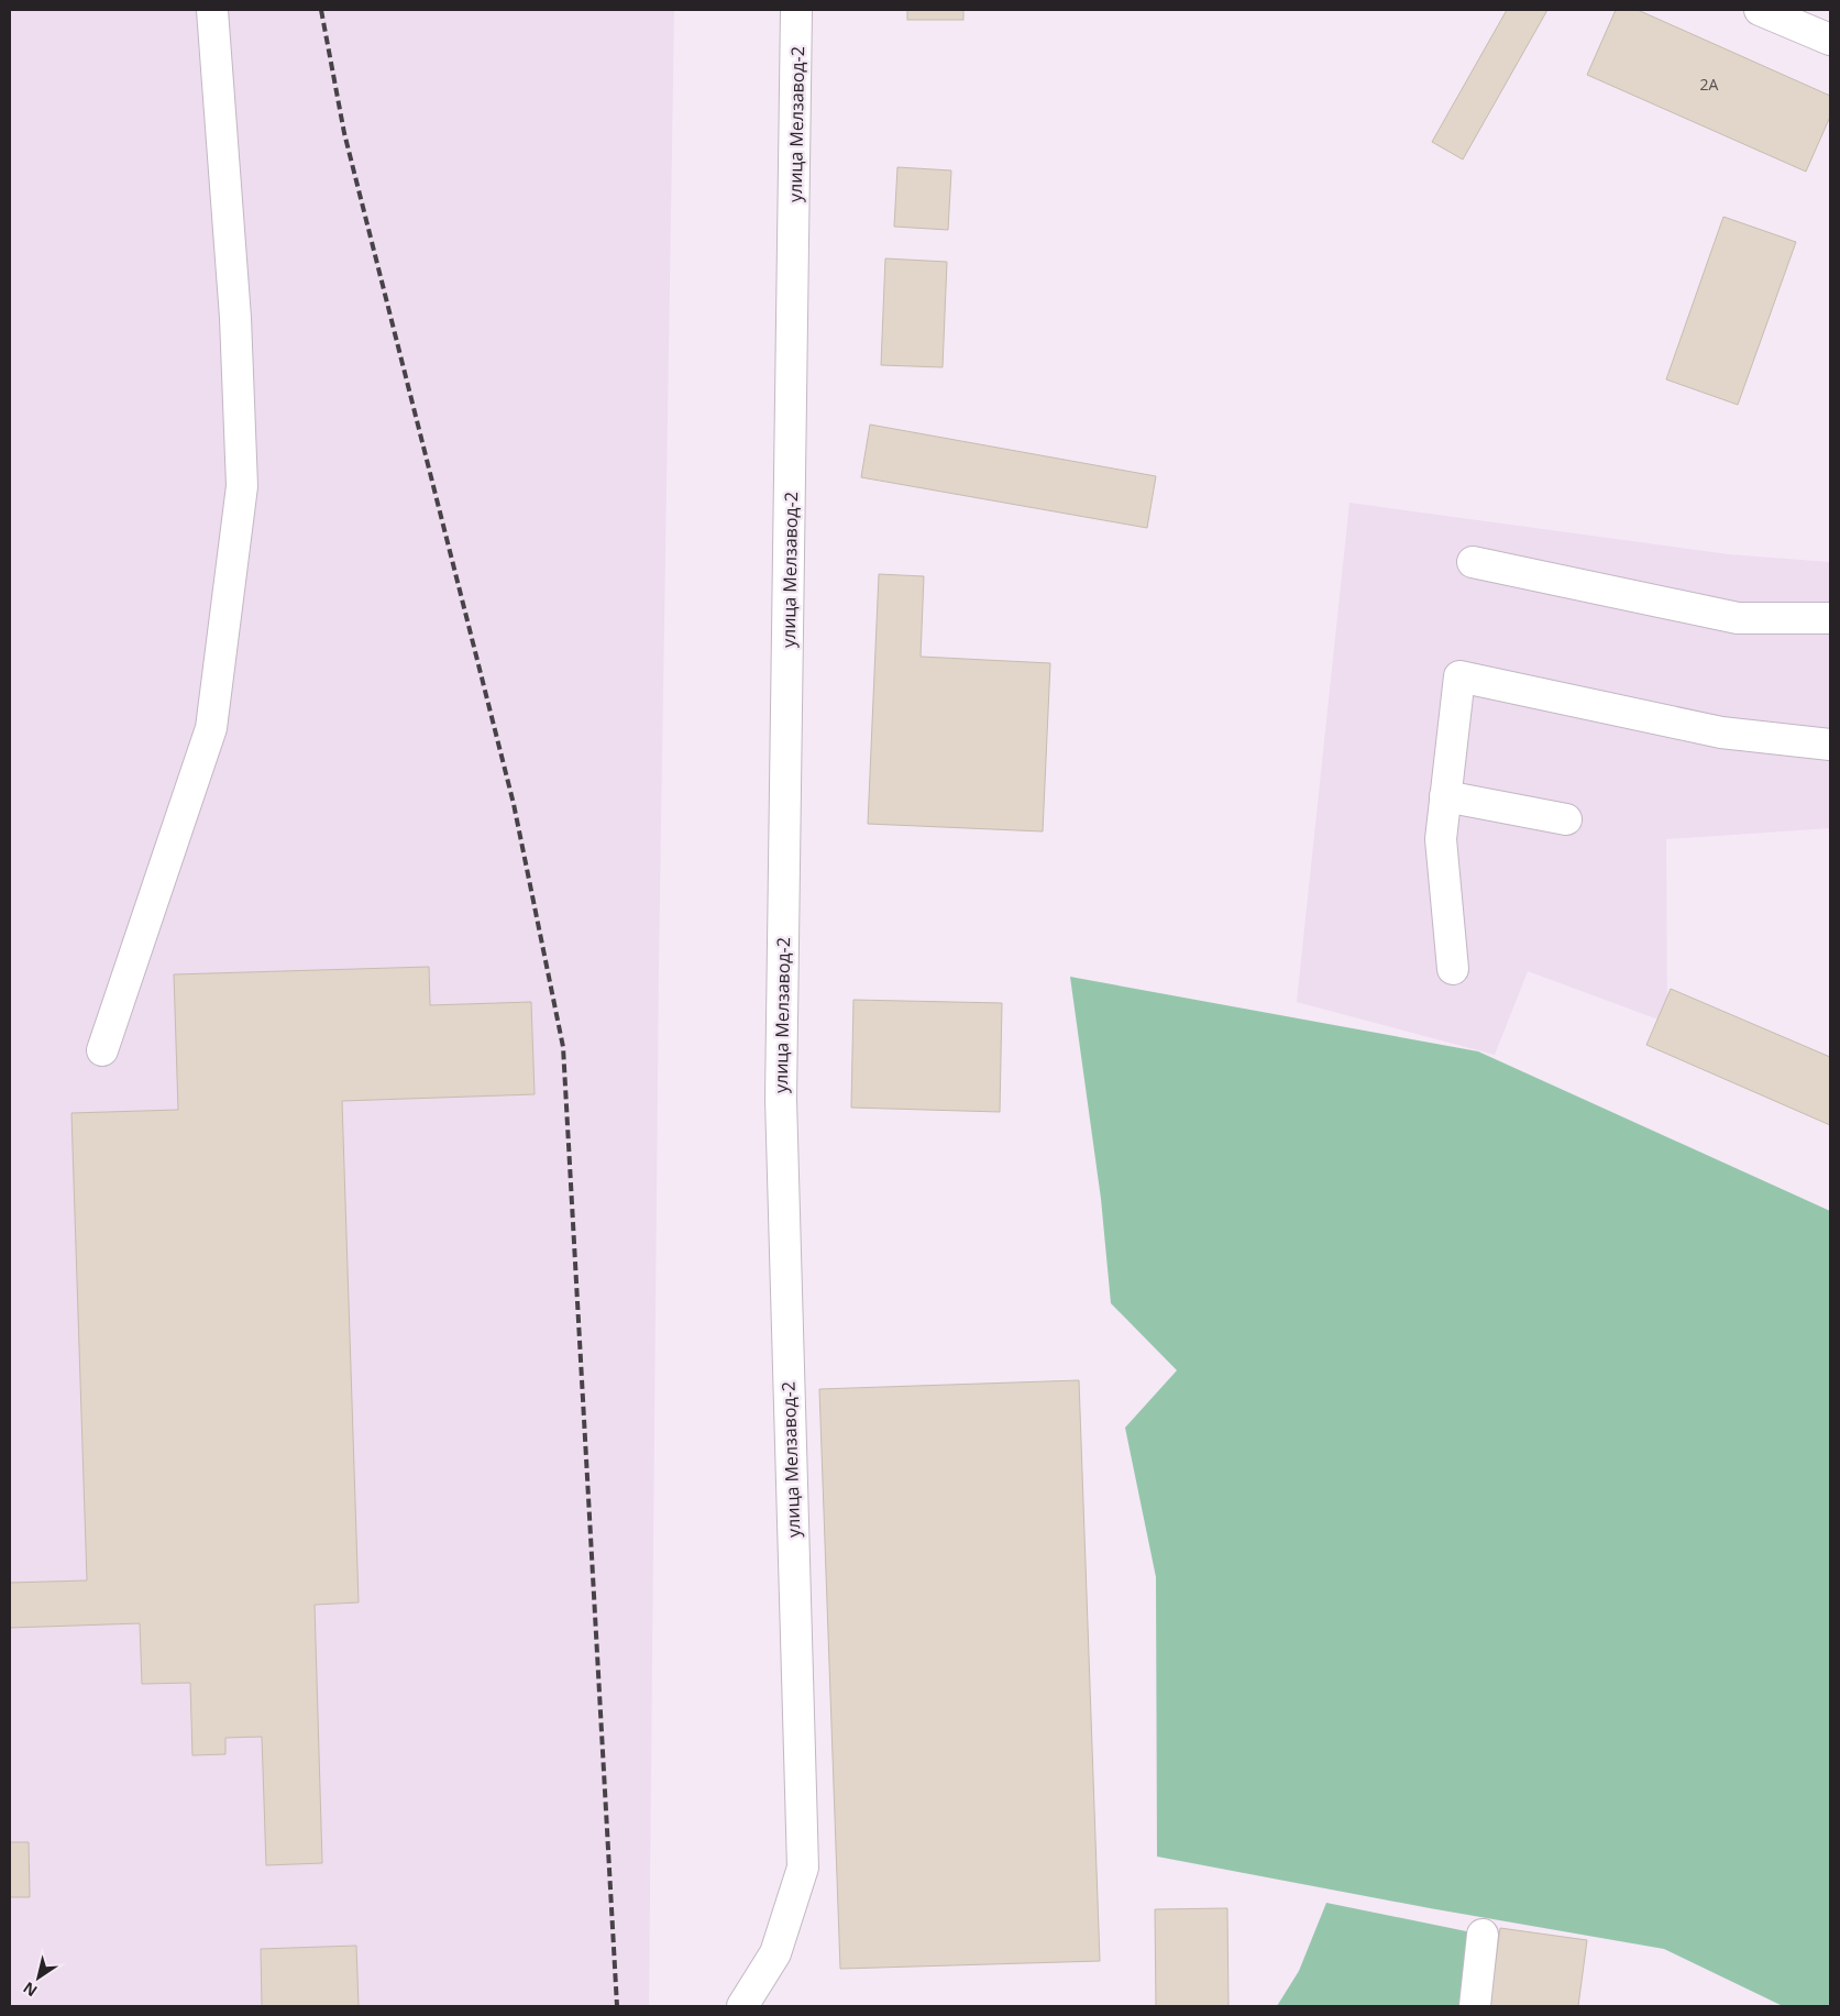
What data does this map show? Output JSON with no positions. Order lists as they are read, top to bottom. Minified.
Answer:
{"streets":{"street":["улица Мелзавод-2"]},"house_numbers":["2А"],"north":"bottom left"}
